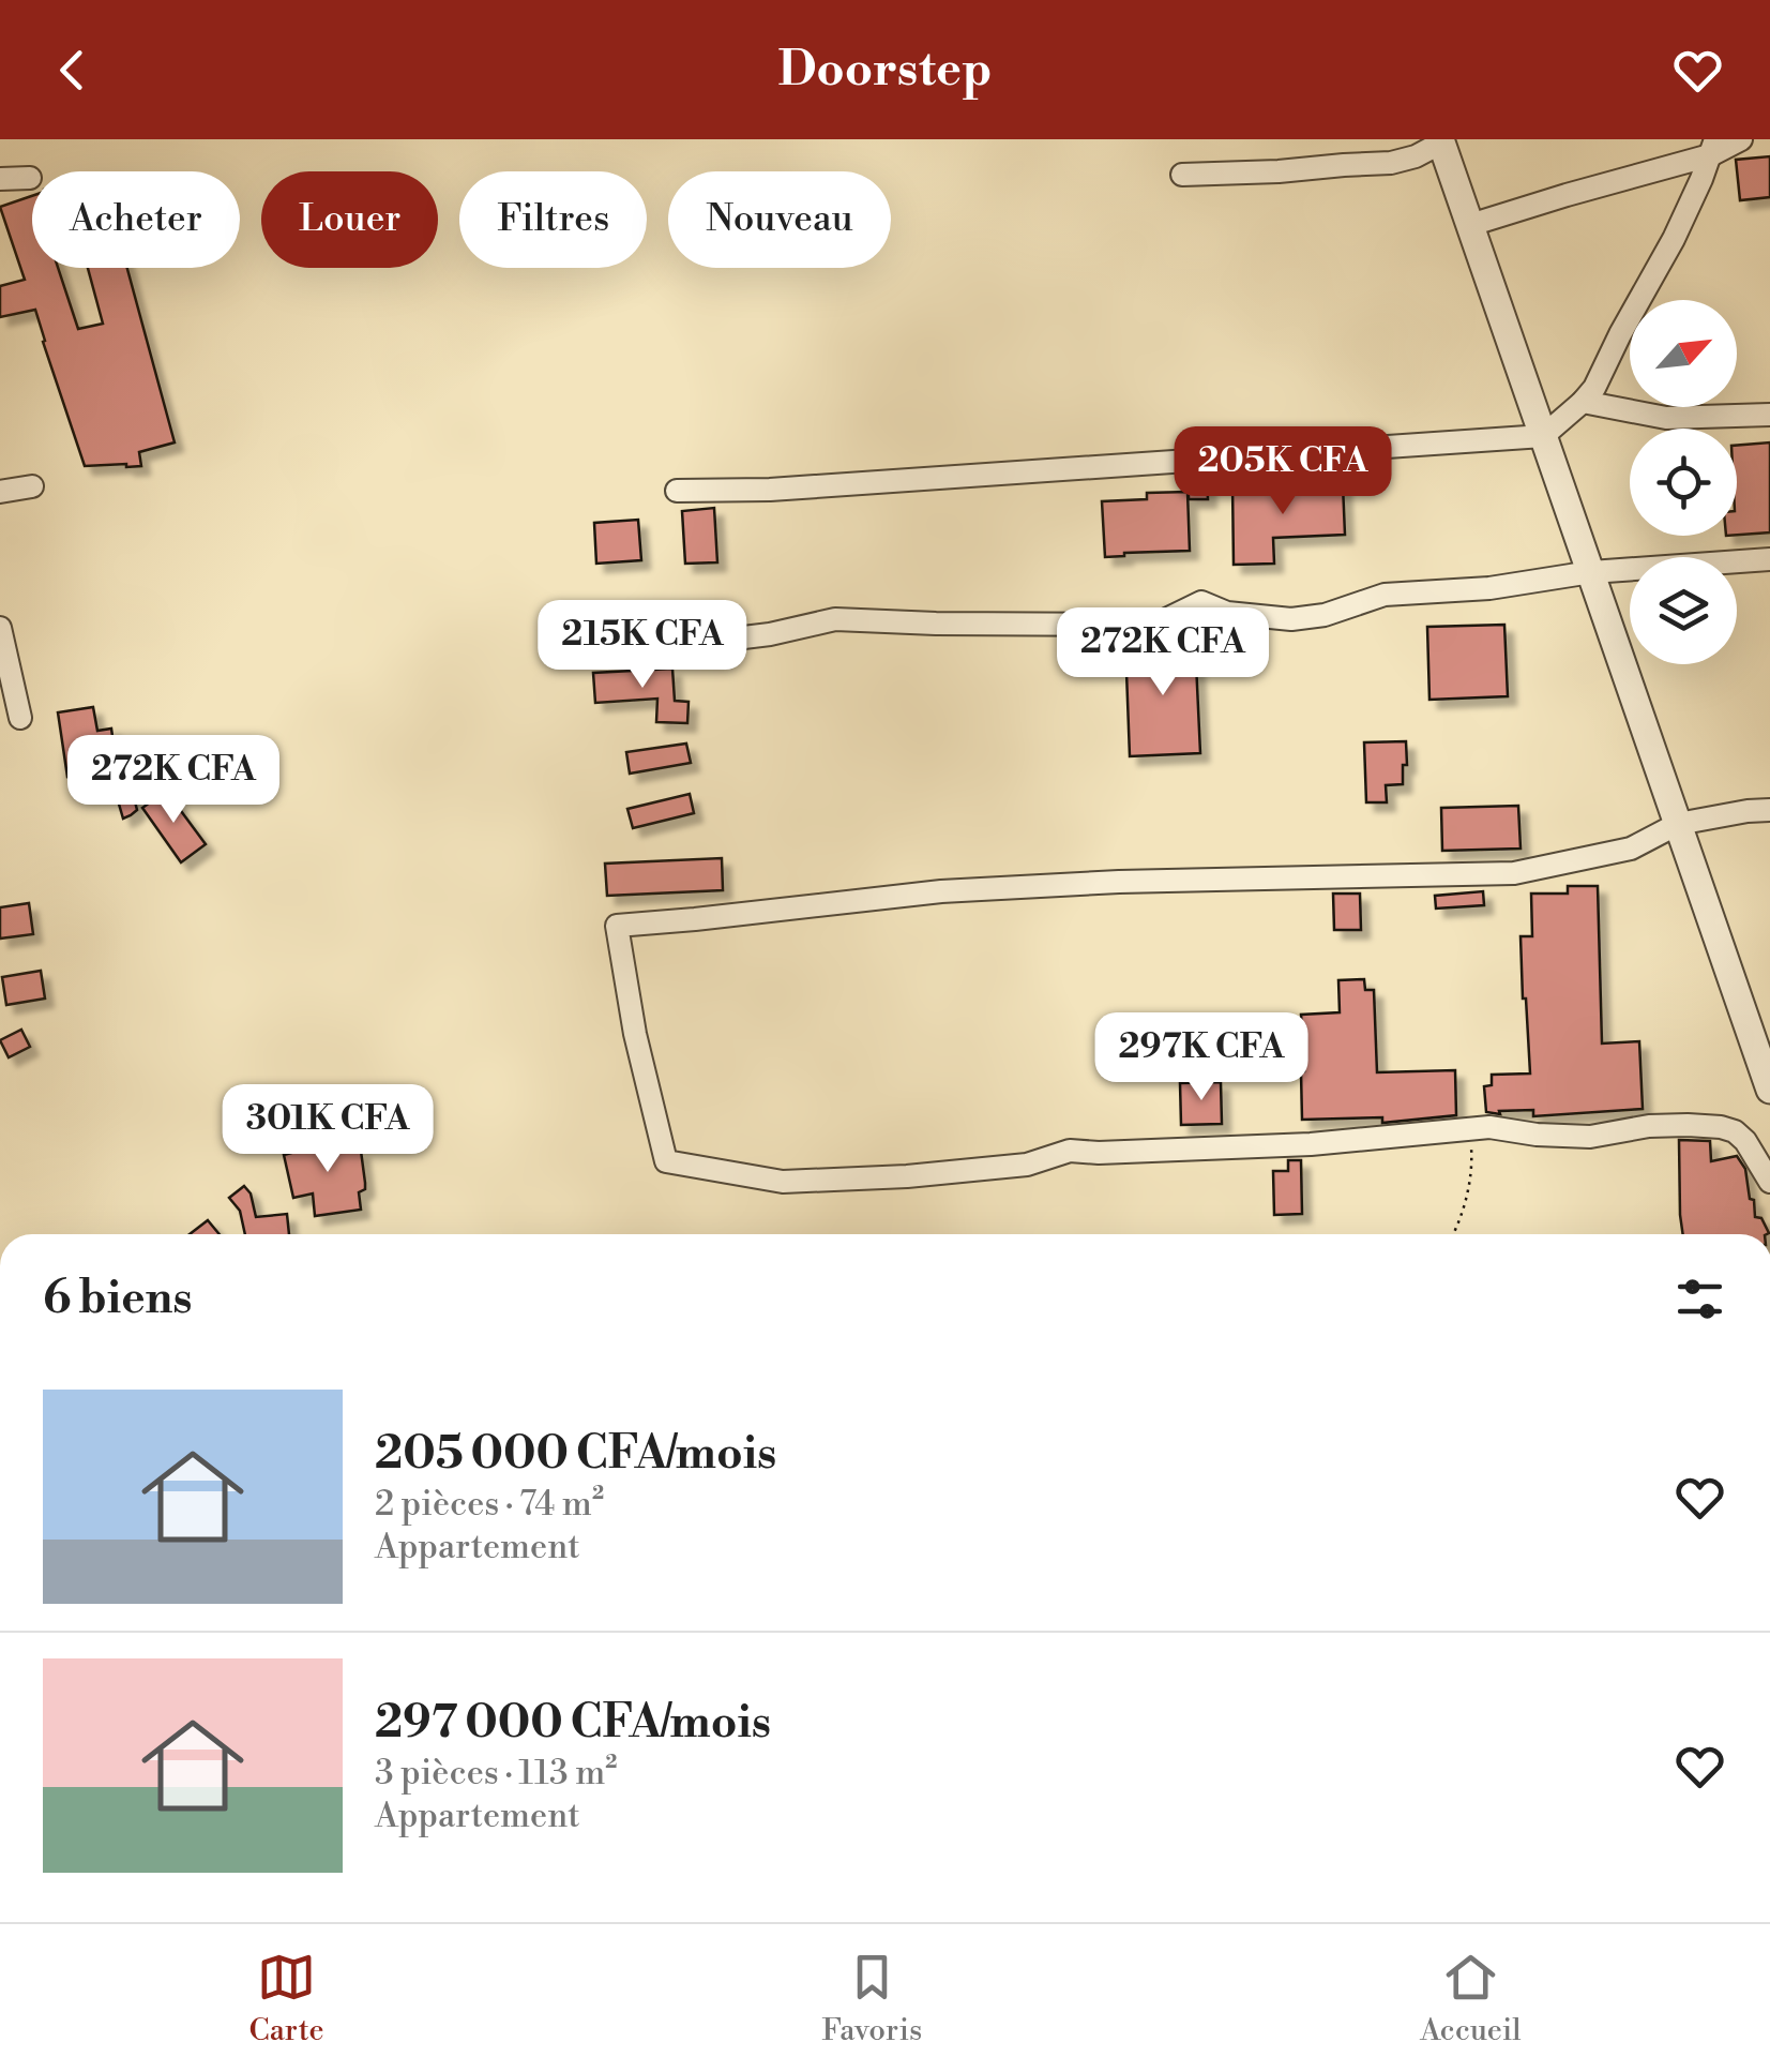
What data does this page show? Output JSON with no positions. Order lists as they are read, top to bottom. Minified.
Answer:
{"north":"top right","page":{"header":"Doorstep","chip":["Acheter","Louer","Filtres","Nouveau"],"price":["205K CFA","215K CFA","272K CFA","272K CFA","297K CFA","301K CFA"],"heading":"6 biens","list":[{"name":"205 000 CFA/mois","note":"2 pièces · 74 m² · Appartement"},{"name":"297 000 CFA/mois","note":"3 pièces · 113 m² · Appartement"}],"tabs":["Carte","Favoris","Accueil"]}}
